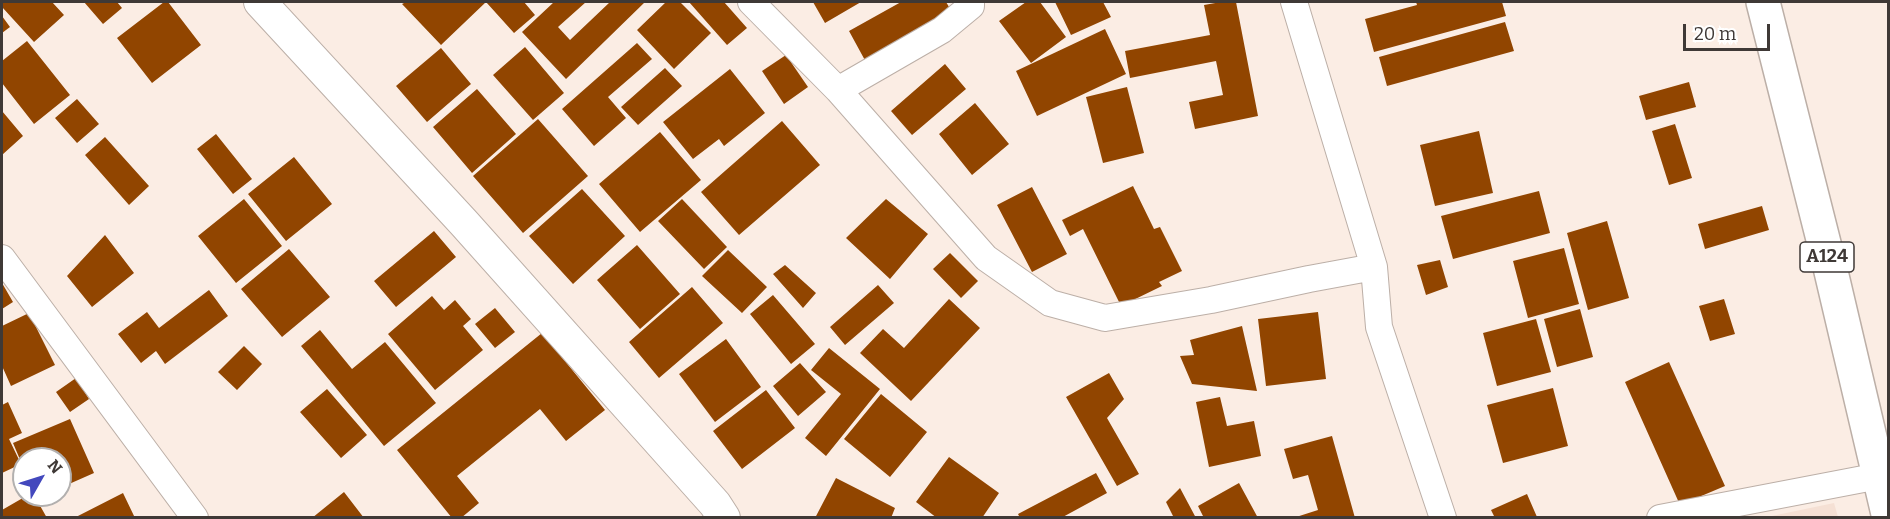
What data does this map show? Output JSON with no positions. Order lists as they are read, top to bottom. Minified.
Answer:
{"streets":{"highway":["A124"]},"scale_bar":"20 m","north":"top right"}
